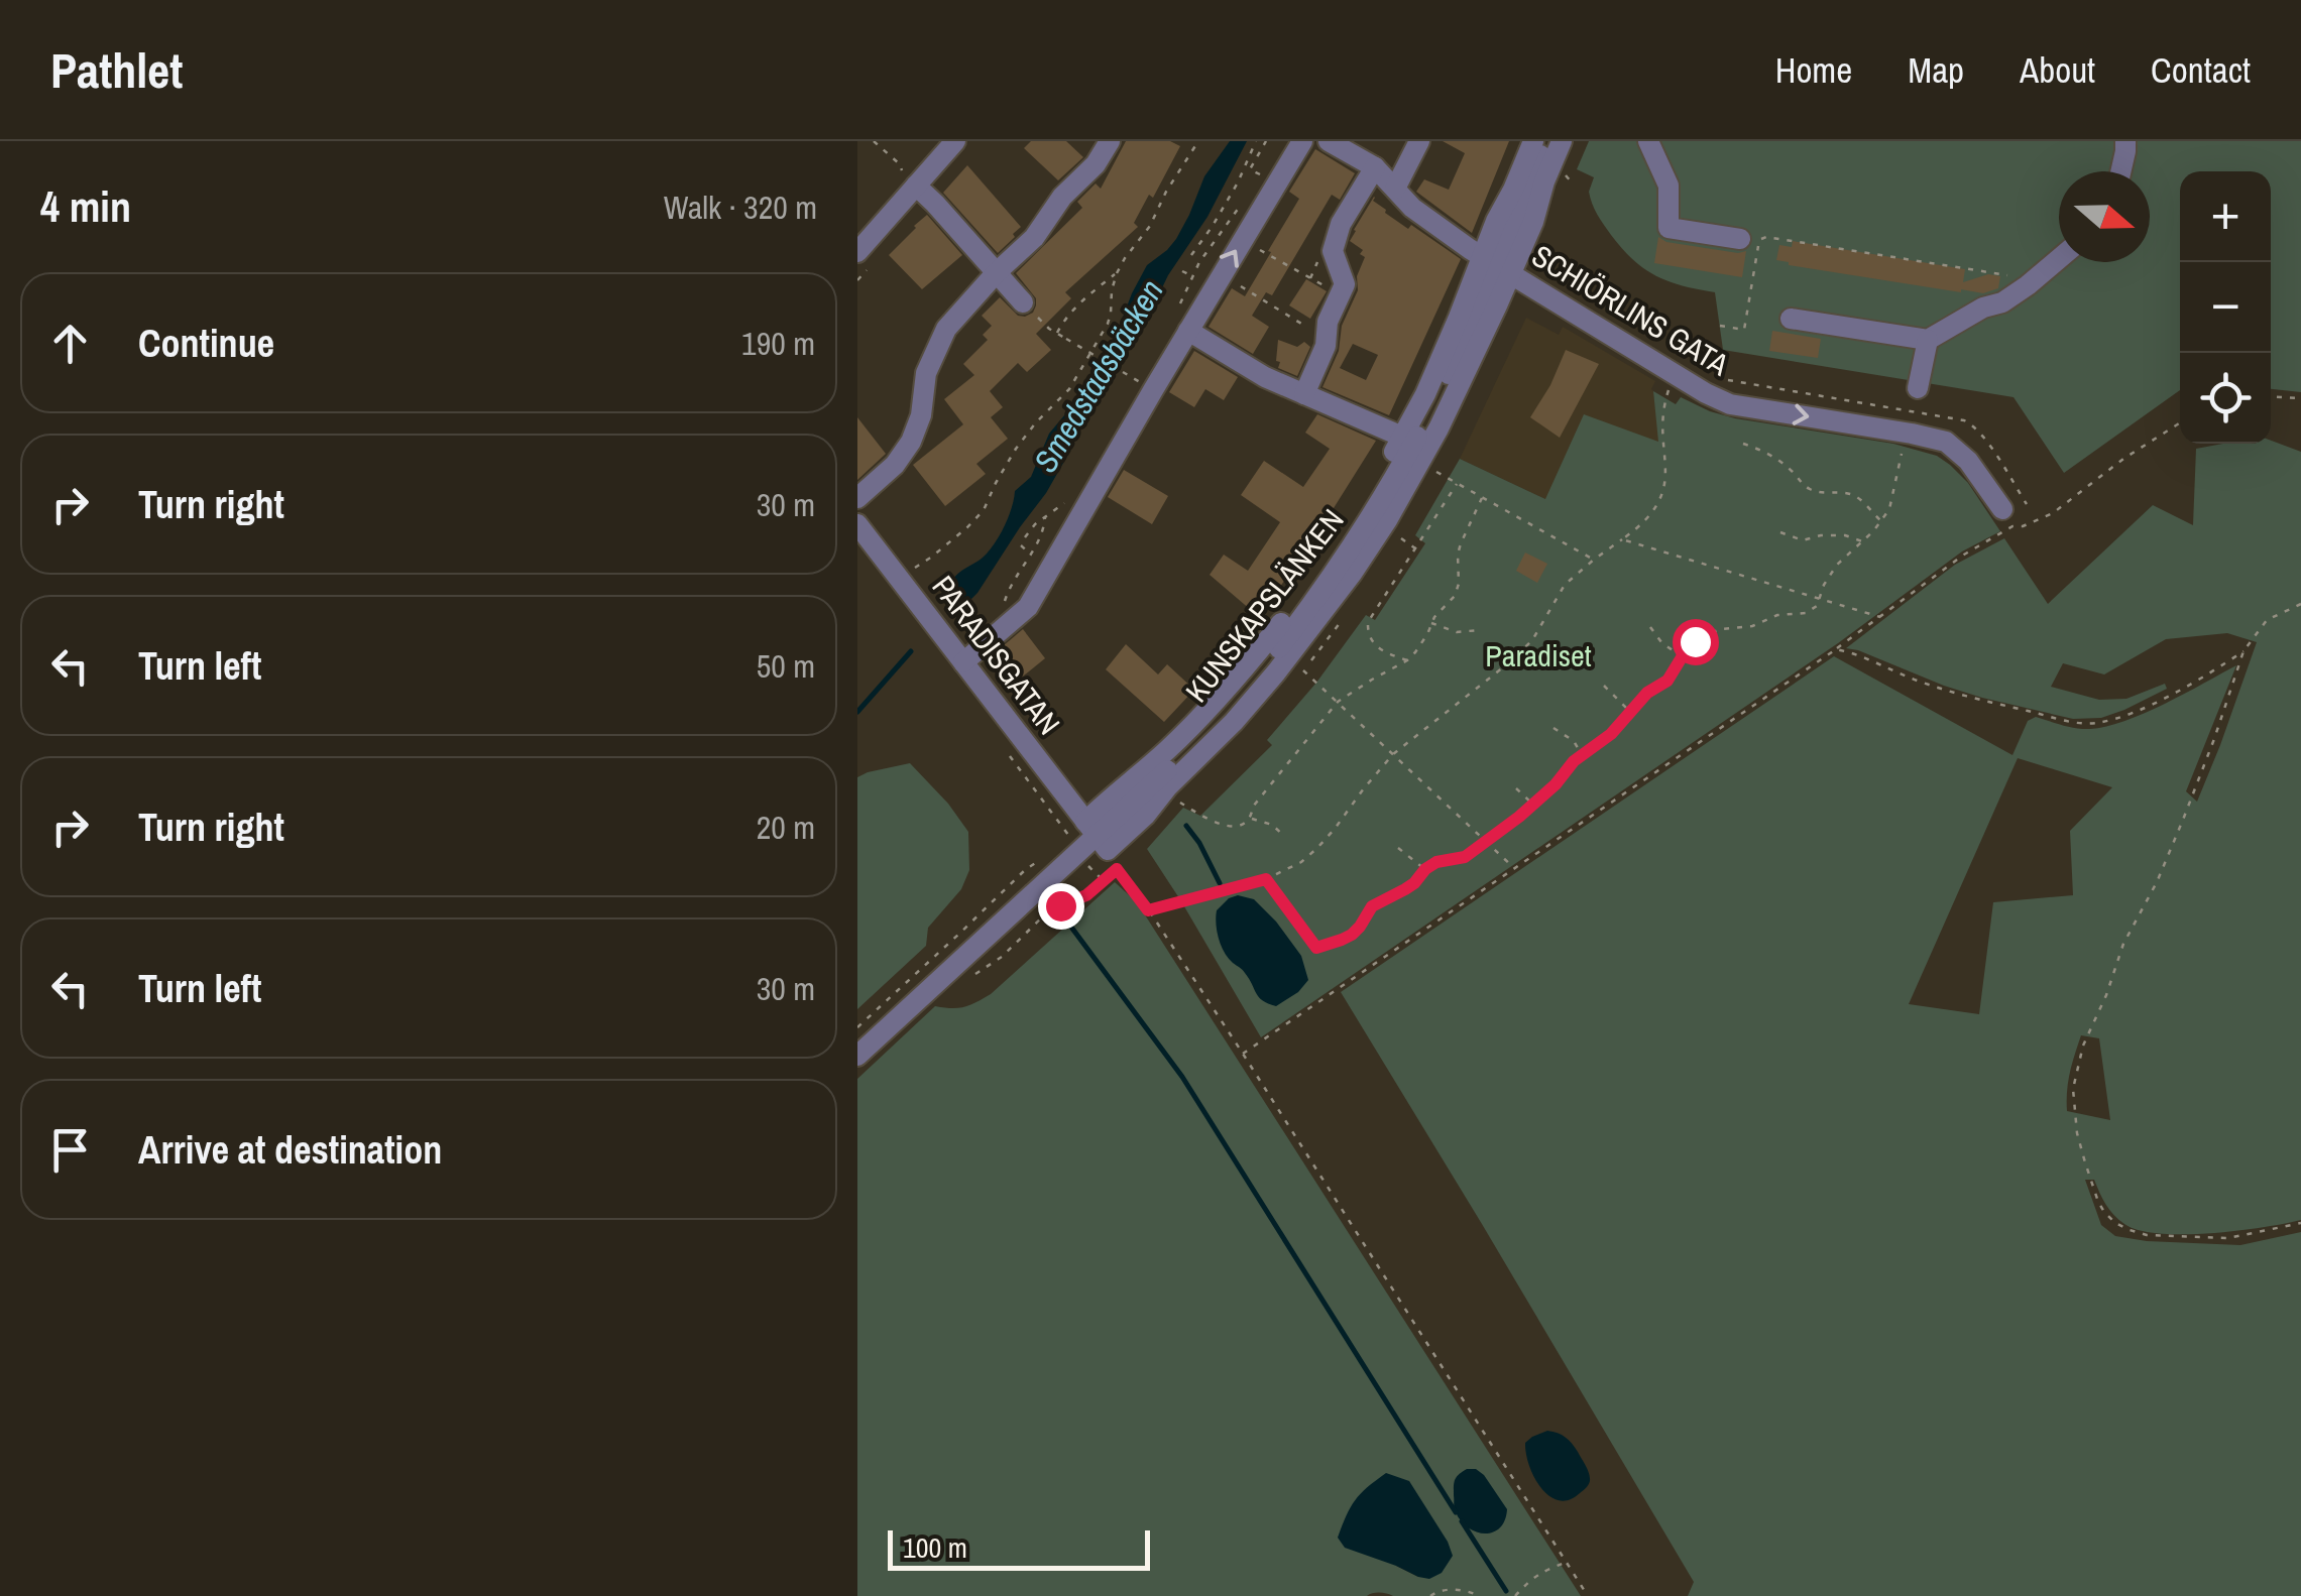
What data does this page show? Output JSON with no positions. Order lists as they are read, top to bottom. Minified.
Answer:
{"streets":{"street":["SCHIÖRLINS GATA","KUNSKAPSLÄNKEN","PARADISGATAN"]},"crossings":[["SCHIÖRLINS GATA","KUNSKAPSLÄNKEN"],["KUNSKAPSLÄNKEN","PARADISGATAN"]],"water":["Smedstadsbäcken"],"parks":["Paradiset"],"scale_bar":"100 m","north":"right","page":{"header":"Pathlet","nav":["Home","Map","About","Contact"],"heading":["4 min","Walk · 320 m"],"map_buttons":["+","−"],"list":[["Continue","190 m"],["Turn right","30 m"],["Turn left","50 m"],["Turn right","20 m"],["Turn left","30 m"],"Arrive at destination"],"scale":"100 m"}}
